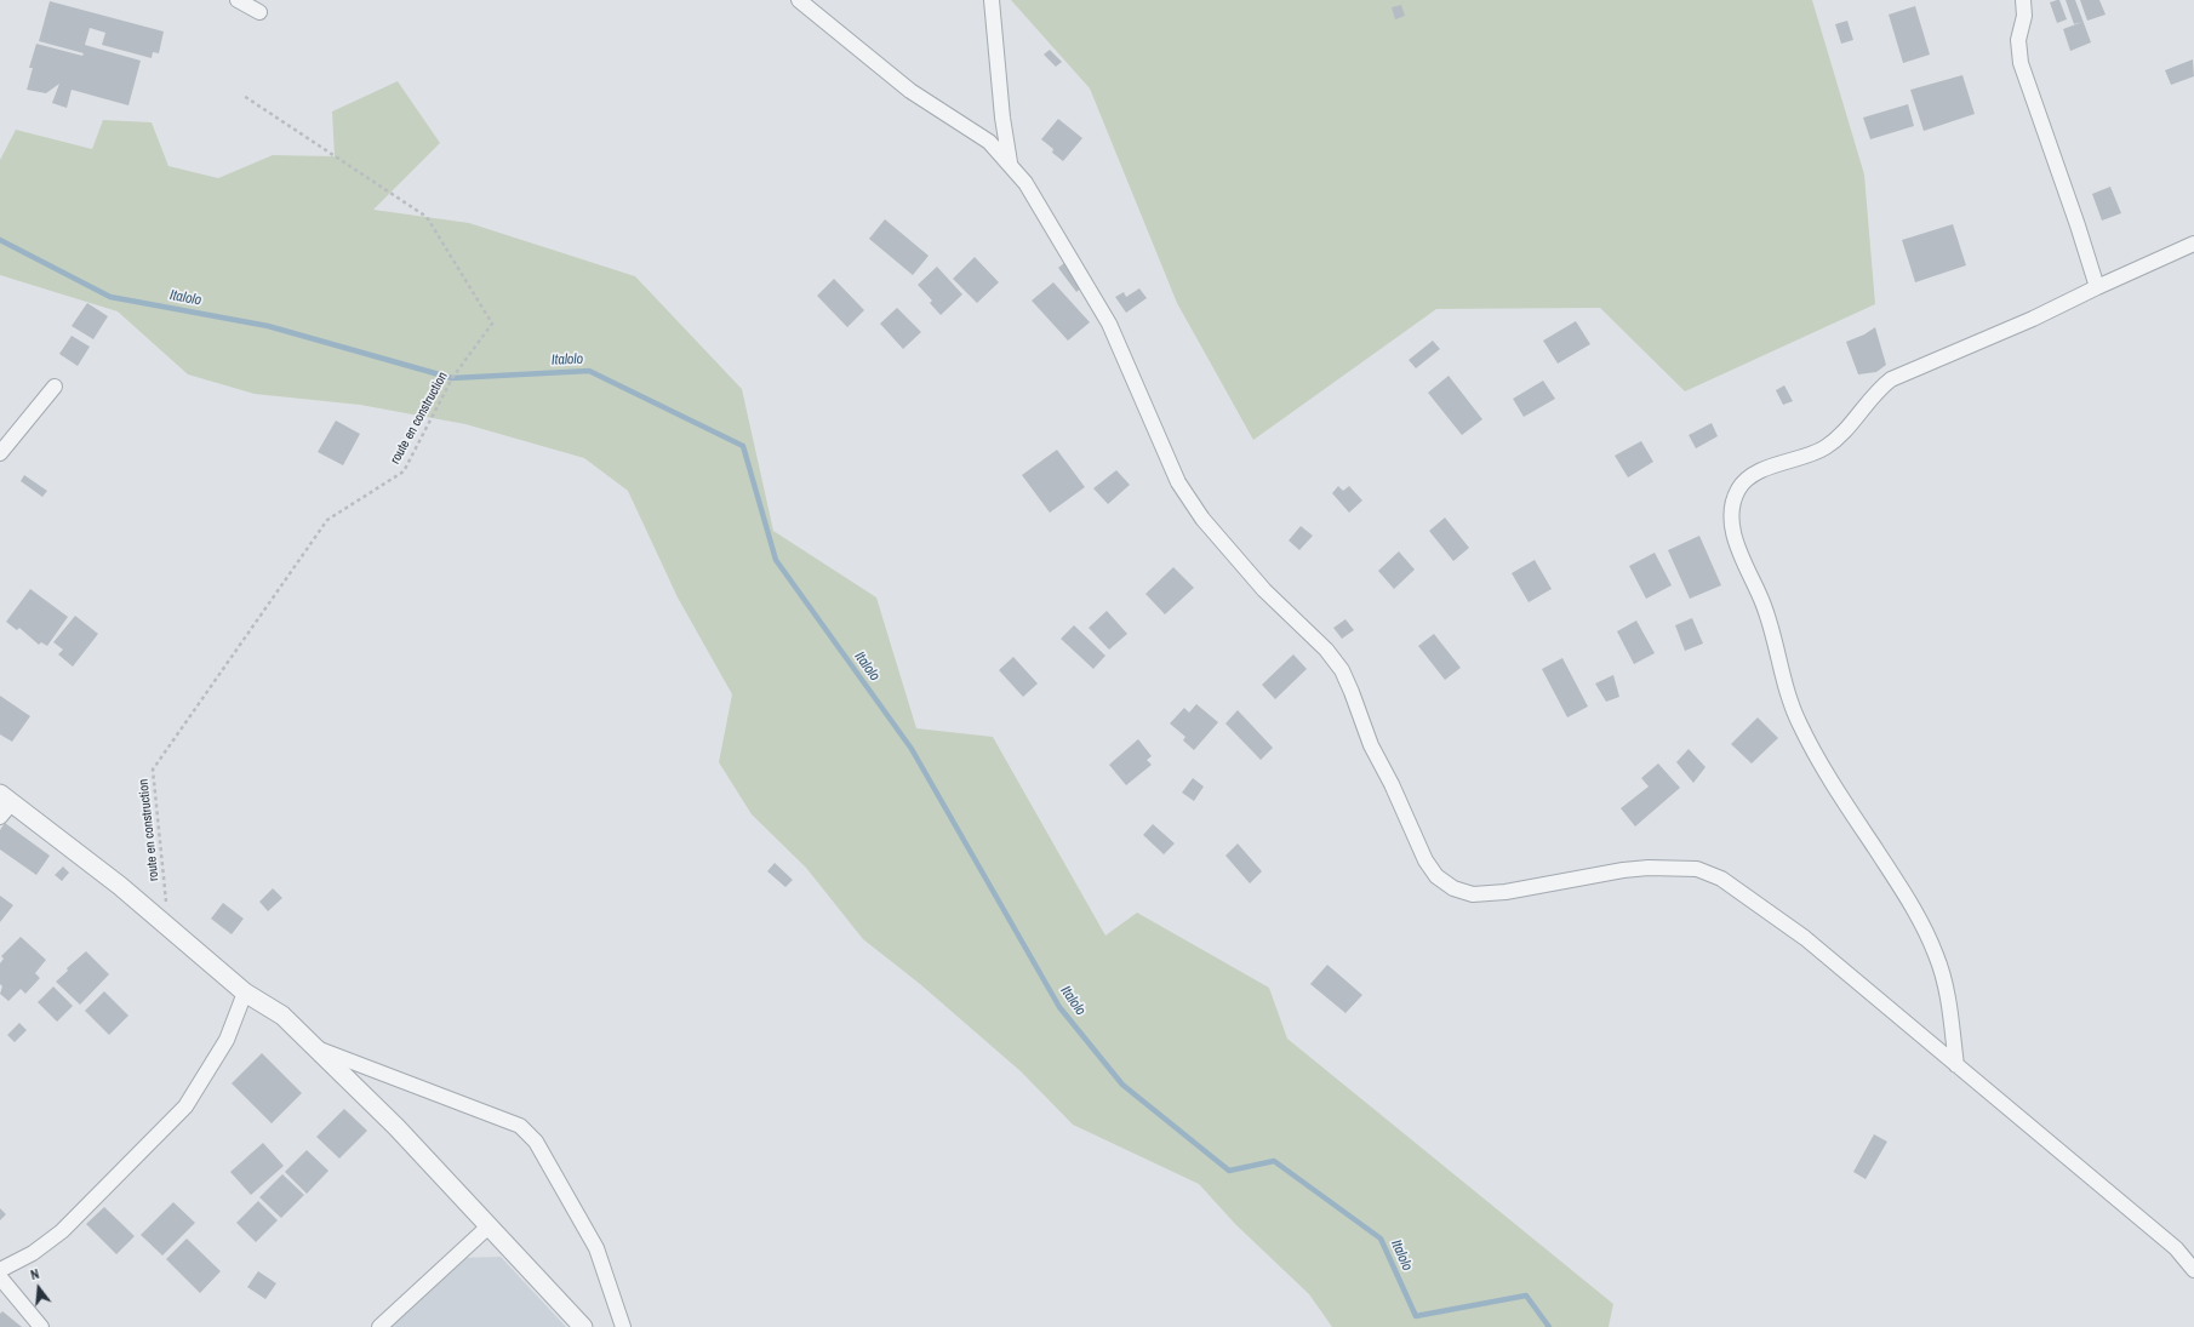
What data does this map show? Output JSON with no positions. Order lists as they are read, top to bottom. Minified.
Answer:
{"streets":{"path":["route en construction"]},"water":["Italolo"],"north":"top"}
